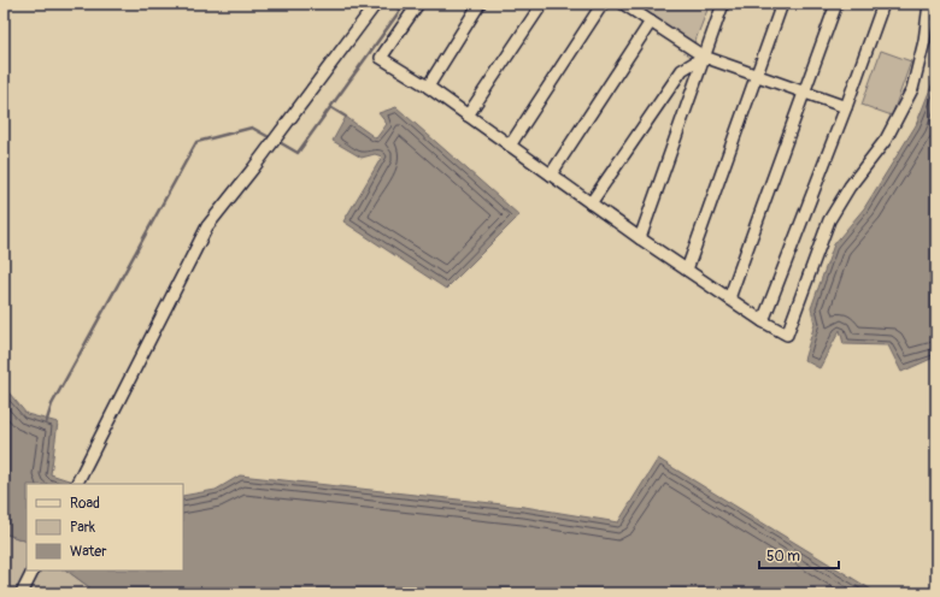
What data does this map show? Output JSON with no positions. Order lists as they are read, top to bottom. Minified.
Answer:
{"legend":["Road","Park","Water"],"scale_bar":"50 m"}
